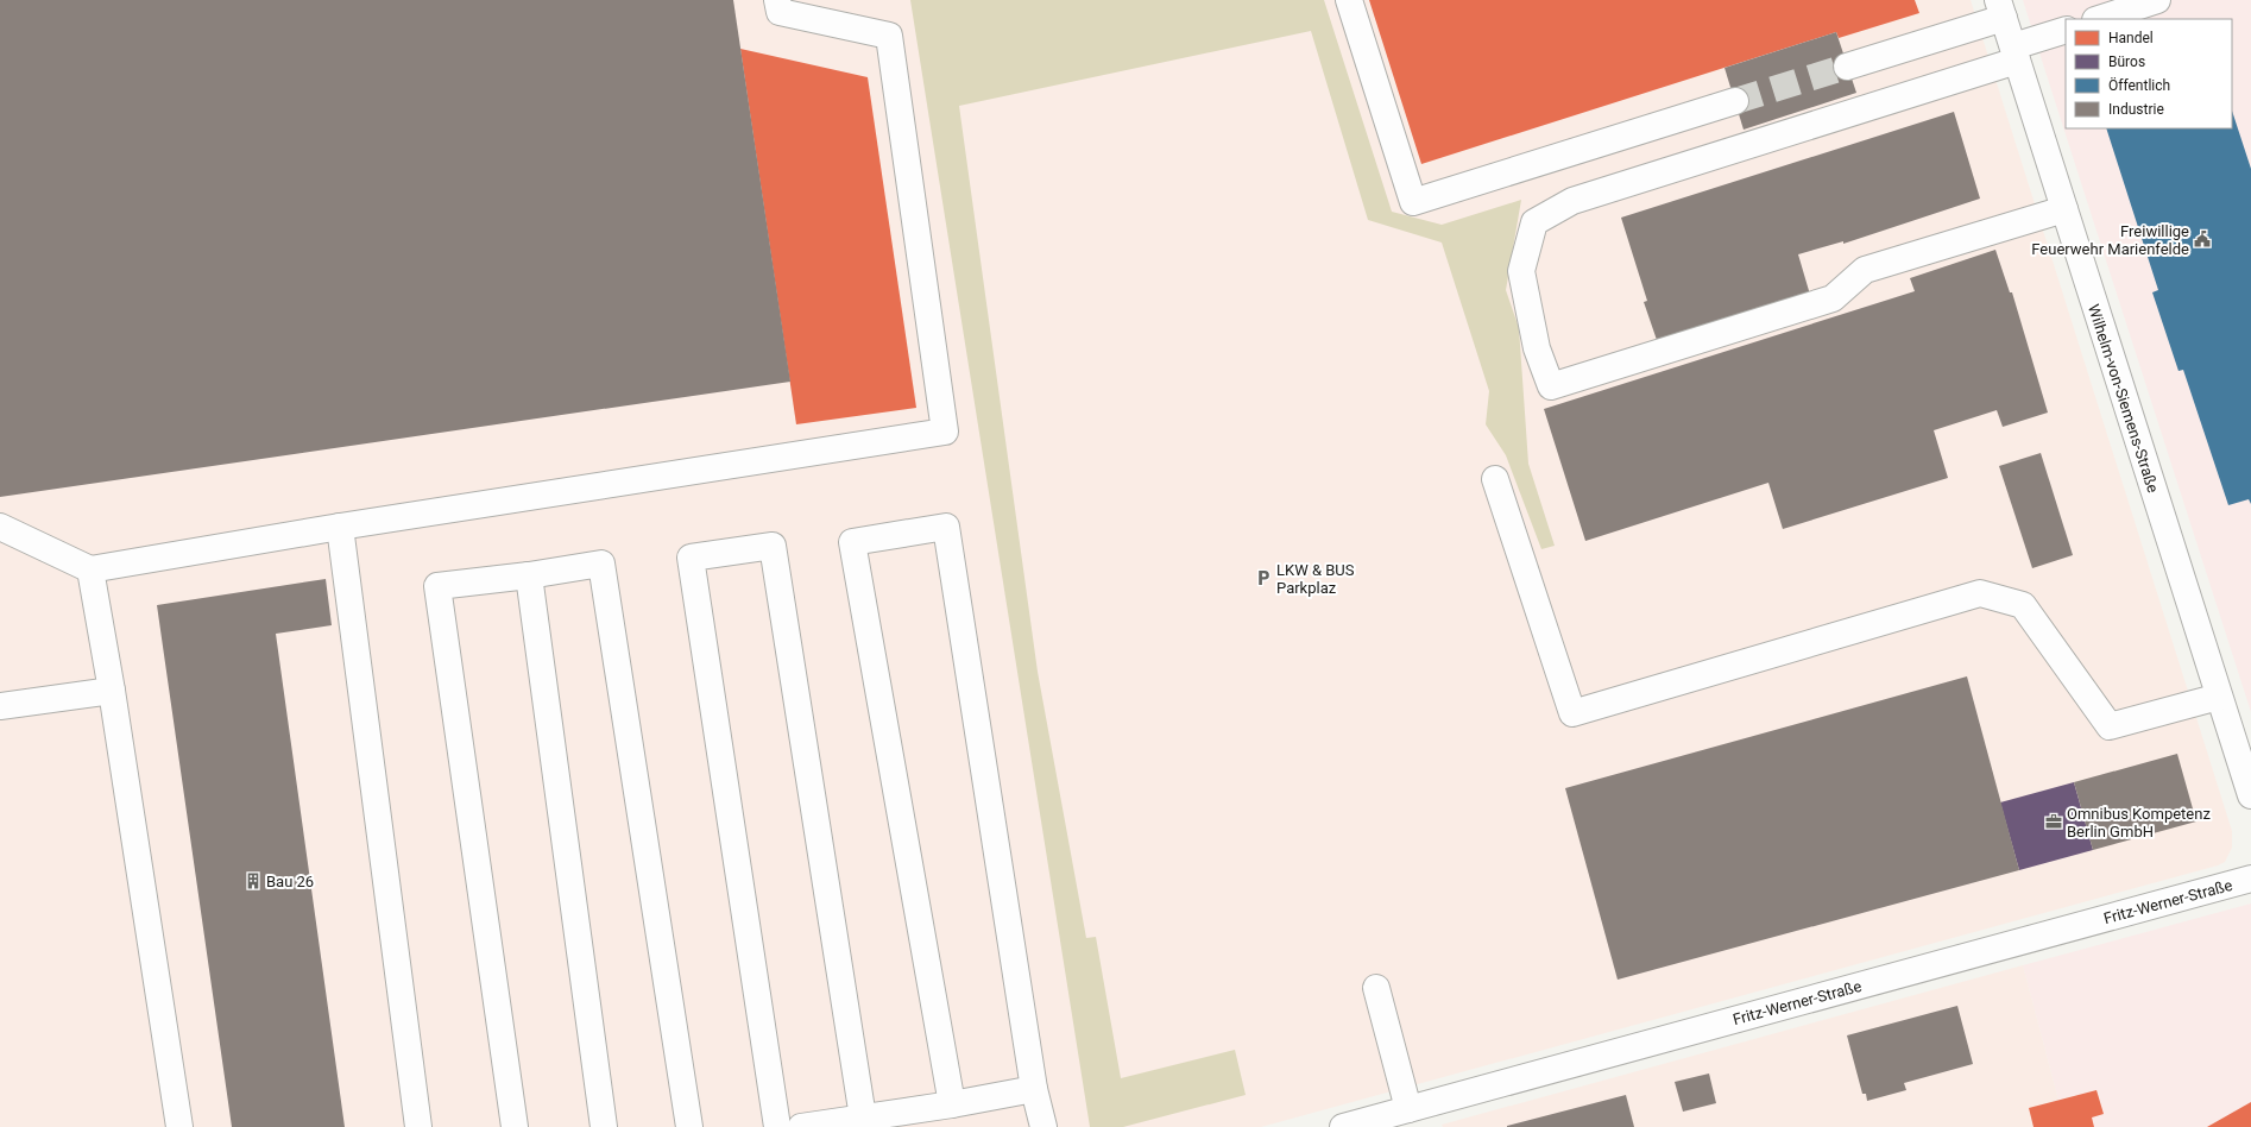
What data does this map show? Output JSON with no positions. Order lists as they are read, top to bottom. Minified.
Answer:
{"streets":{"street":["Wilhelm-von-Siemens-Straße","Fritz-Werner-Straße"]},"places":{"public building":["Freiwillige Feuerwehr Marienfelde"],"parking":["LKW & BUS Parkplaz"],"office":["Omnibus Kompetenz Berlin GmbH"],"building":["Bau 26"]},"legend":["Handel","Büros","Öffentlich","Industrie"]}
